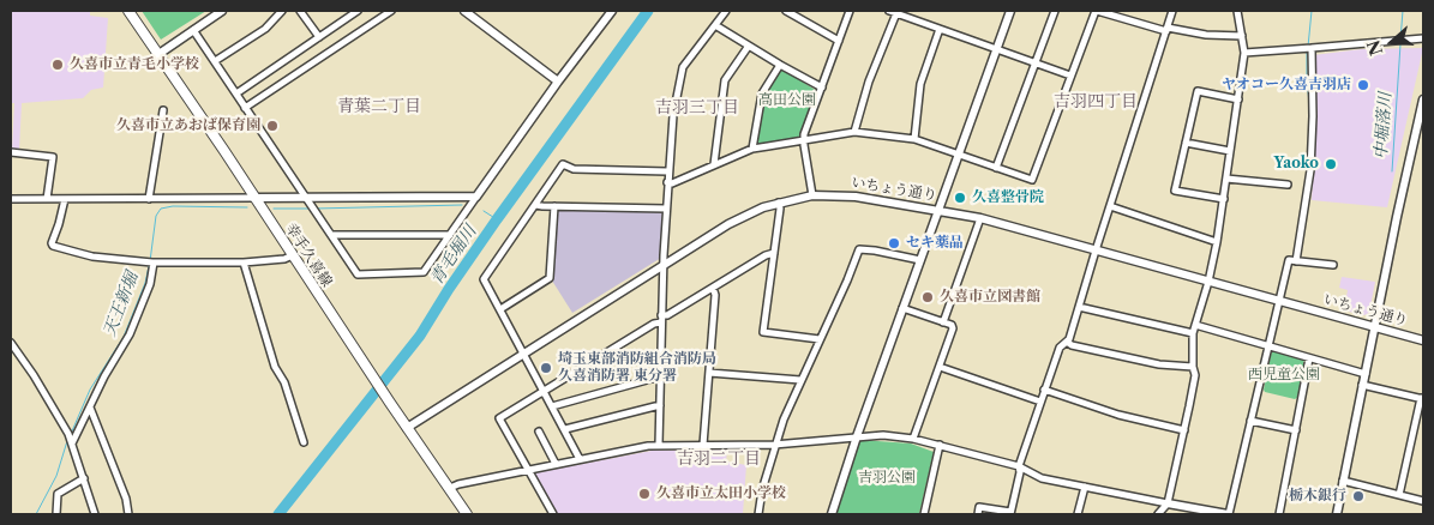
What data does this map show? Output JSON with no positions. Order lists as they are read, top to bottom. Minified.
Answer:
{"streets":{"main road":["幸手久喜線"],"street":["いちょう通り"]},"crossings":[["いちょう通り","幸手久喜線"]],"districts":["吉羽四丁目","青葉二丁目","吉羽三丁目","吉羽二丁目"],"water":["中堀落川","青毛堀川","天王新堀"],"parks":["高田公園","西児童公園","吉羽公園"],"places":["久喜市立青毛小学校","ヤオコー久喜吉羽店","久喜市立あおば保育園","Yaoko","久喜整骨院","セキ薬品","久喜市立図書館","埼玉東部消防組合消防局 久喜消防署 東分署","久喜市立太田小学校","栃木銀行"],"north":"left"}
